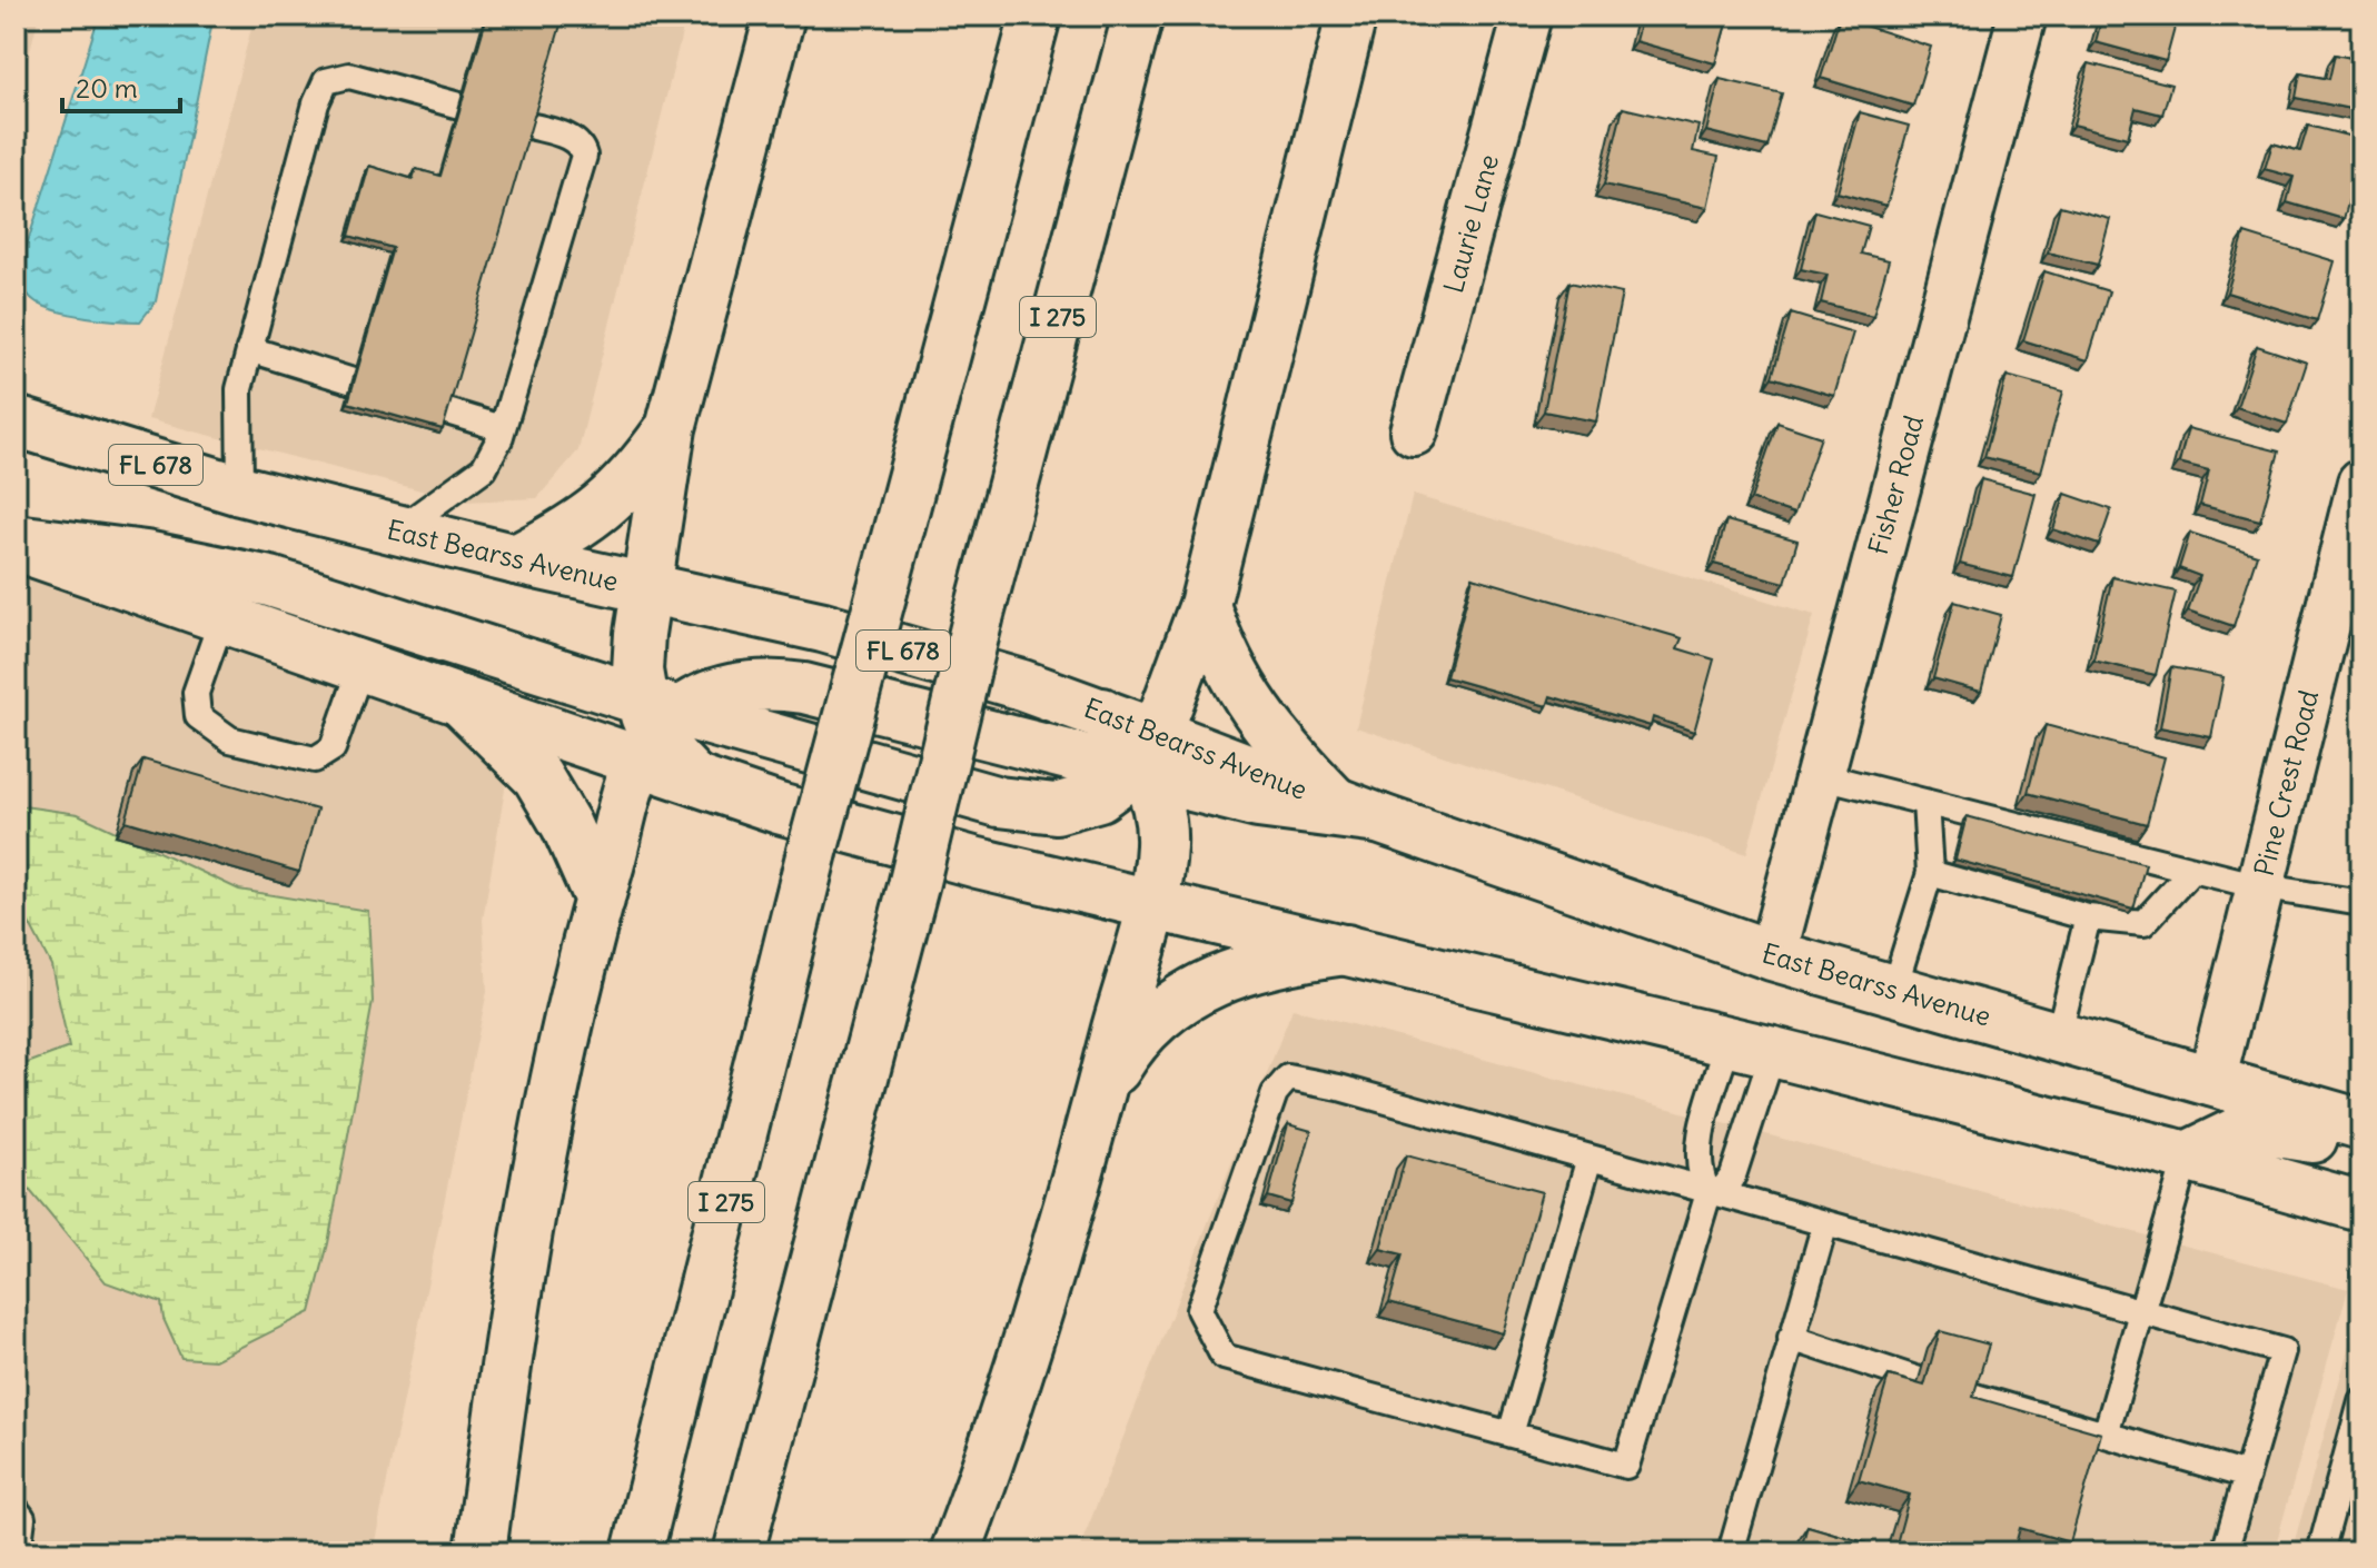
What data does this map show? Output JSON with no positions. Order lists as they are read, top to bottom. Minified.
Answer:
{"streets":{"main road":["I 275","FL 678","East Bearss Avenue"],"street":["Laurie Lane","Fisher Road","Pine Crest Road"]},"crossings":[["Fisher Road","East Bearss Avenue"],["East Bearss Avenue","Pine Crest Road"]],"scale_bar":"20 m"}
